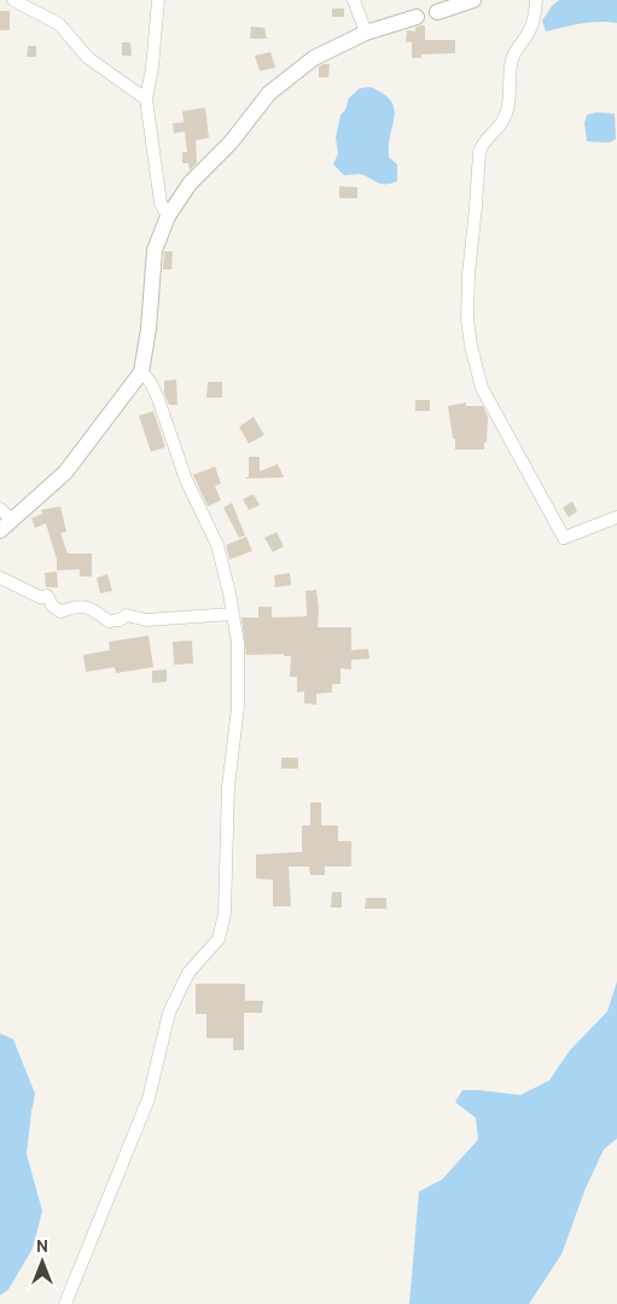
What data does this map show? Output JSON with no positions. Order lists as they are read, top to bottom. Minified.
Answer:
{"north":"top"}
